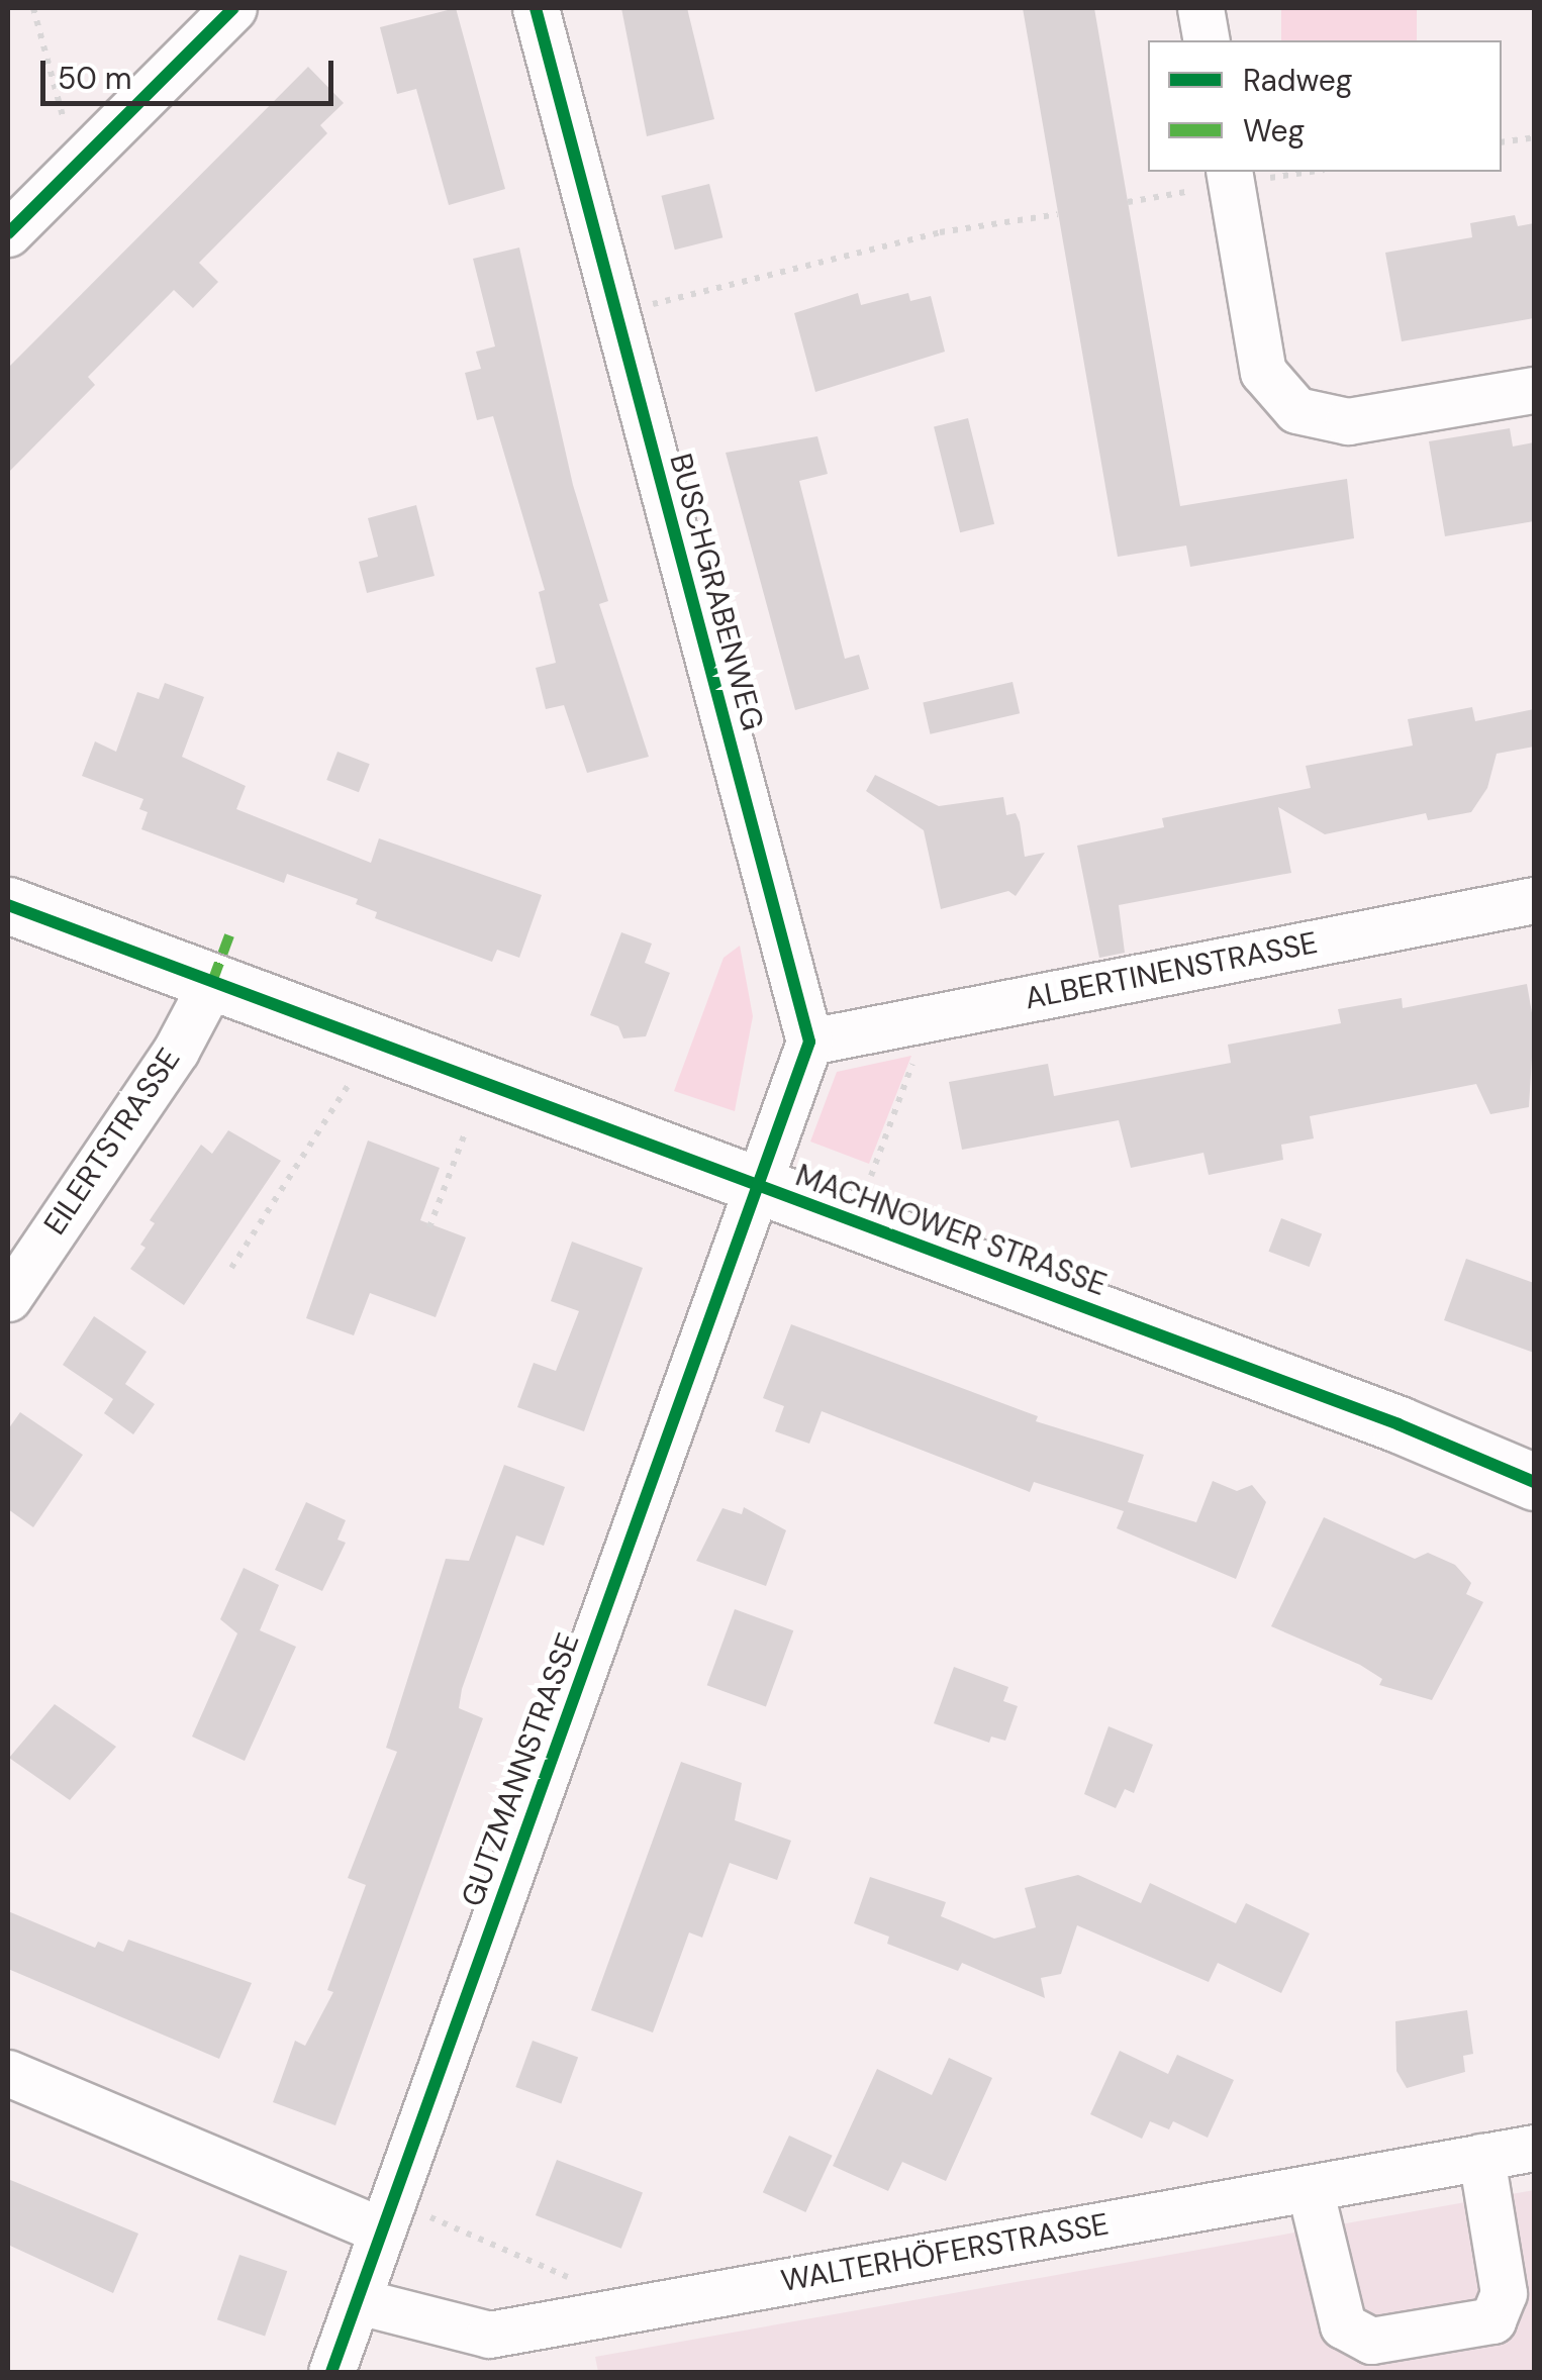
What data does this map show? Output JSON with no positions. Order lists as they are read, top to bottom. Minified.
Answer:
{"streets":{"main road":["MACHNOWER STRASSE"],"street":["BUSCHGRABENWEG","ALBERTINENSTRASSE","EILERTSTRASSE","GUTZMANNSTRASSE","WALTERHÖFERSTRASSE"]},"crossings":[["BUSCHGRABENWEG","ALBERTINENSTRASSE"],["EILERTSTRASSE","MACHNOWER STRASSE"],["MACHNOWER STRASSE","GUTZMANNSTRASSE"],["GUTZMANNSTRASSE","WALTERHÖFERSTRASSE"]],"legend":["Radweg","Weg"],"scale_bar":"50 m"}
